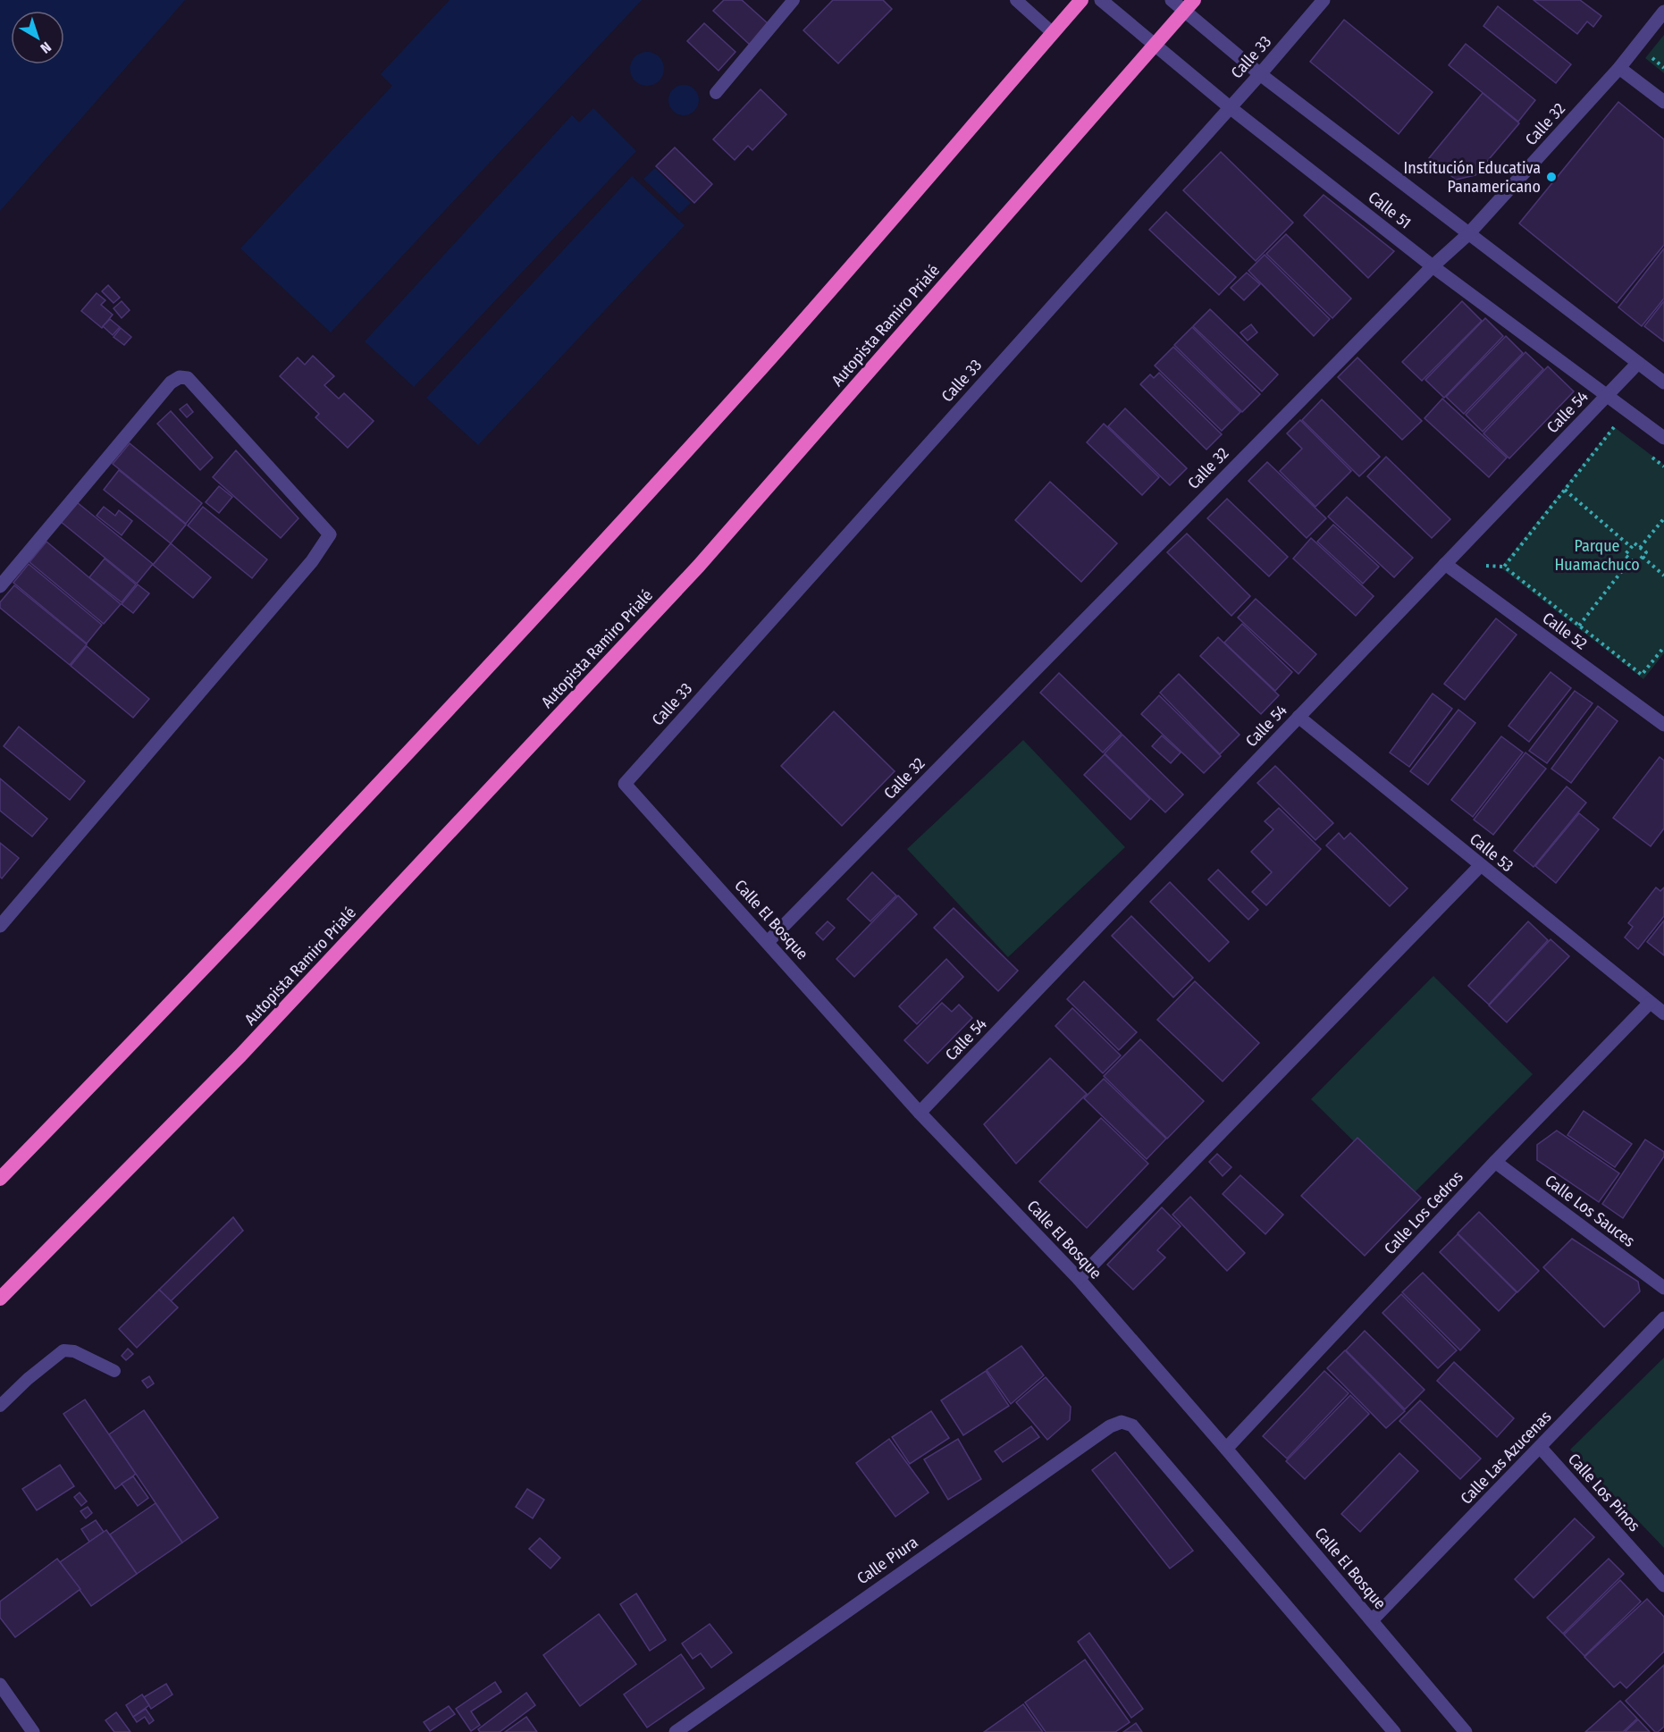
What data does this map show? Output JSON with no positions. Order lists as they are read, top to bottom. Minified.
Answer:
{"streets":{"highway":["Autopista Ramiro Prialé"],"street":["Calle 33","Calle 32","Calle 51","Calle 54","Calle 52","Calle 53","Calle El Bosque","Calle Los Sauces","Calle Los Cedros","Calle Las Azucenas","Calle Los Pinos","Calle Piura"]},"crossings":[["Calle 33","Calle 51"],["Calle 33","Calle El Bosque"],["Calle 32","Calle 51"],["Calle 32","Calle El Bosque"],["Calle 51","Autopista Ramiro Prialé"],["Calle 51","Calle 54"],["Calle 54","Calle 52"],["Calle 54","Calle 53"],["Calle 54","Calle El Bosque"],["Calle 53","Calle Los Cedros"],["Calle El Bosque","Calle Los Cedros"],["Calle El Bosque","Calle Las Azucenas"],["Calle Los Sauces","Calle Los Cedros"],["Calle Las Azucenas","Calle Los Pinos"]],"parks":["Parque Huamachuco"],"places":["Institución Educativa Panamericano"],"north":"bottom right"}
